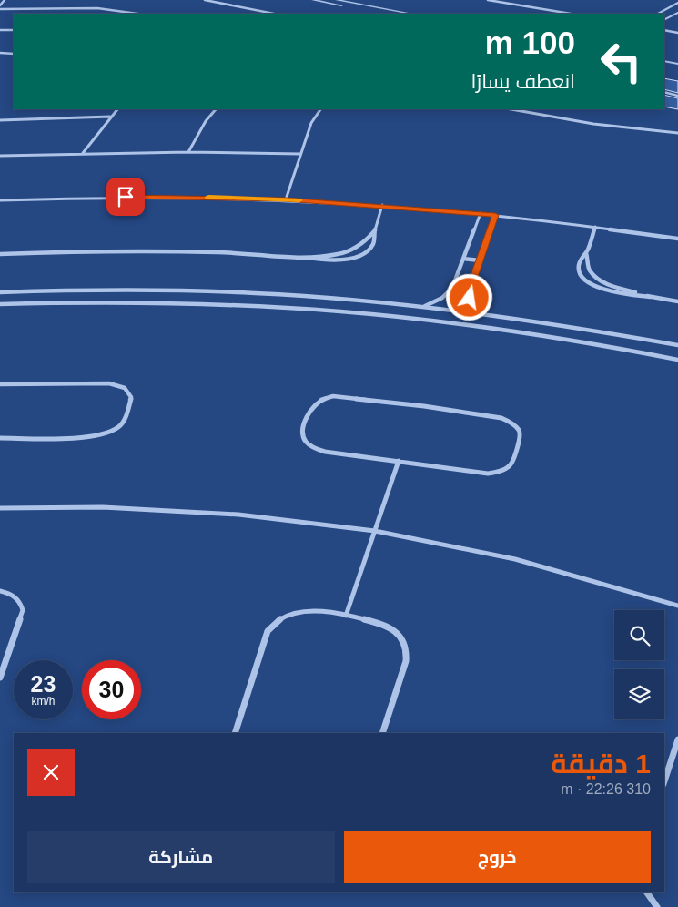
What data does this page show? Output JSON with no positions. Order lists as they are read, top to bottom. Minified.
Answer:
{"page":{"turn":["100 m","انعطف يسارًا"],"speed":"23 km/h","limit":"30","heading":["1 دقيقة","310 m · 22:26"],"buttons":["خروج","مشاركة"]}}
